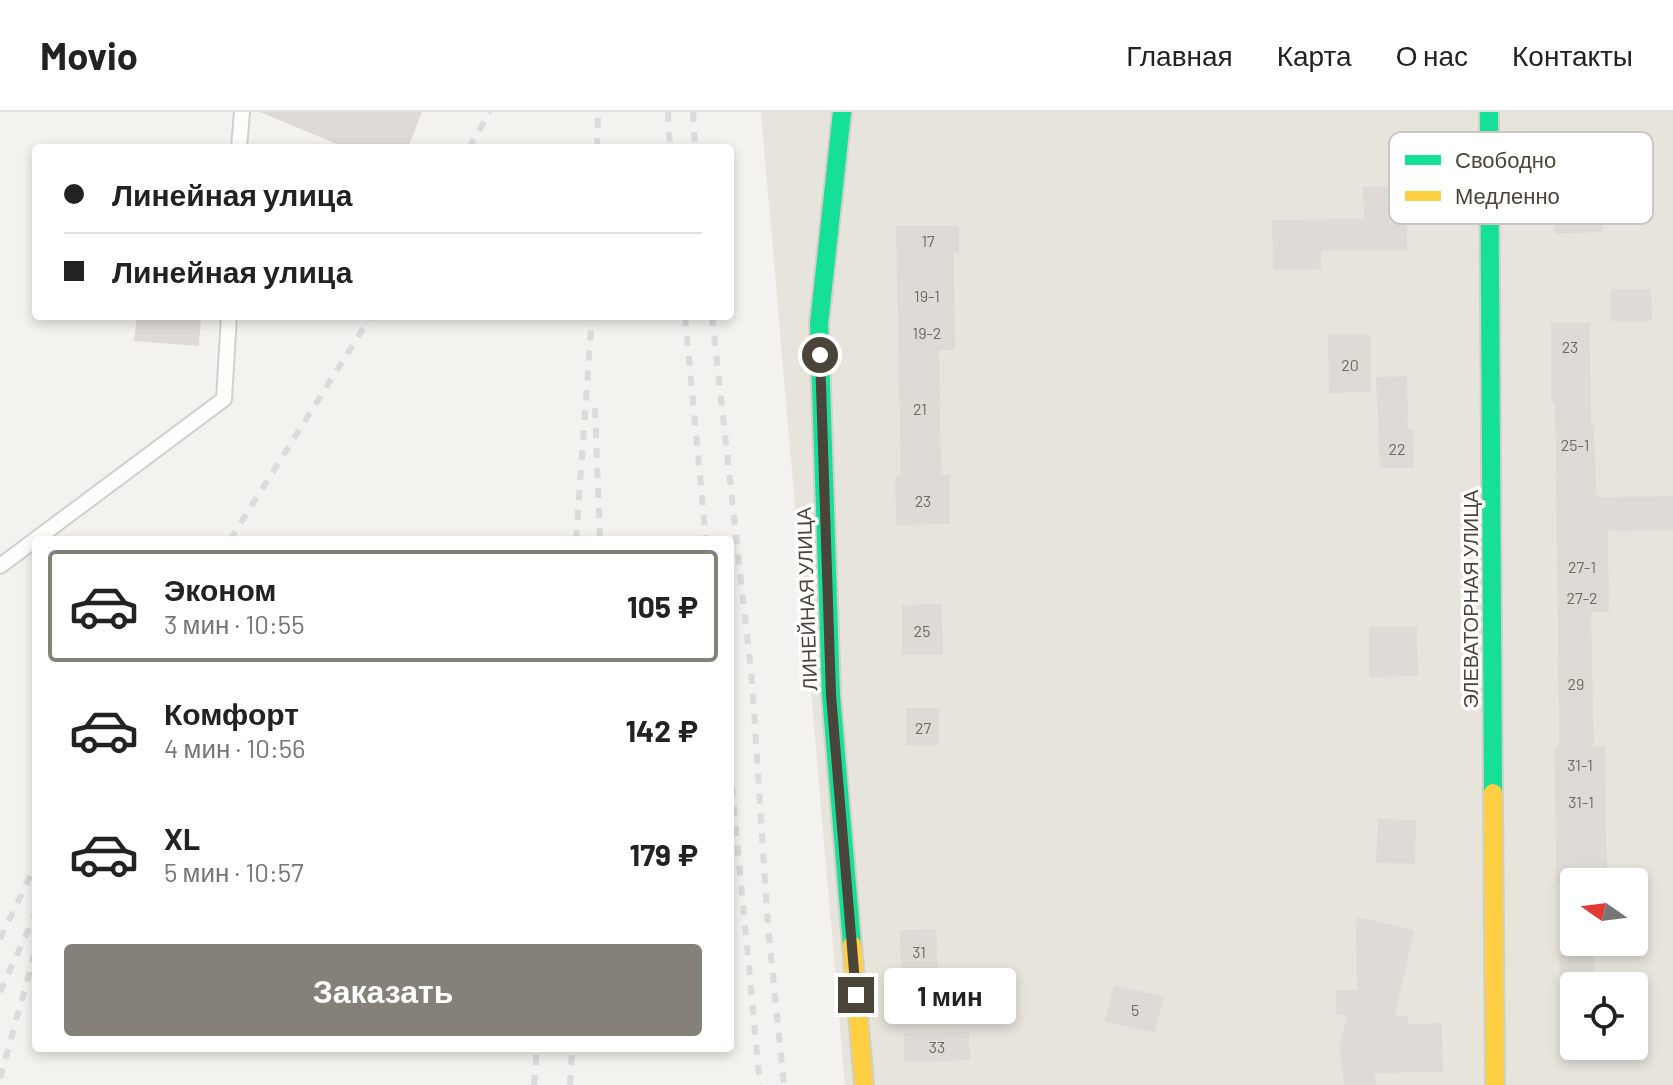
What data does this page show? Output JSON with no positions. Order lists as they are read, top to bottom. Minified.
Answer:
{"streets":{"street":["ЛИНЕЙНАЯ УЛИЦА","ЭЛЕВАТОРНАЯ УЛИЦА"]},"house_numbers":["17","19-1","19-2","23","20","21","25-1","22","23","27-1","27-2","25","29","27","31-1","31-1","31","5","33"],"legend":["Свободно","Медленно"],"north":"left","page":{"header":"Movio","nav":["Главная","Карта","О нас","Контакты"],"banner":["Линейная улица","Линейная улица"],"list":[{"name":"Эконом","note":"3 мин · 10:55","value":"105 ₽"},{"name":"Комфорт","note":"4 мин · 10:56","value":"142 ₽"},{"name":"XL","note":"5 мин · 10:57","value":"179 ₽"}],"buttons":"Заказать","bubble":"1 мин"}}
